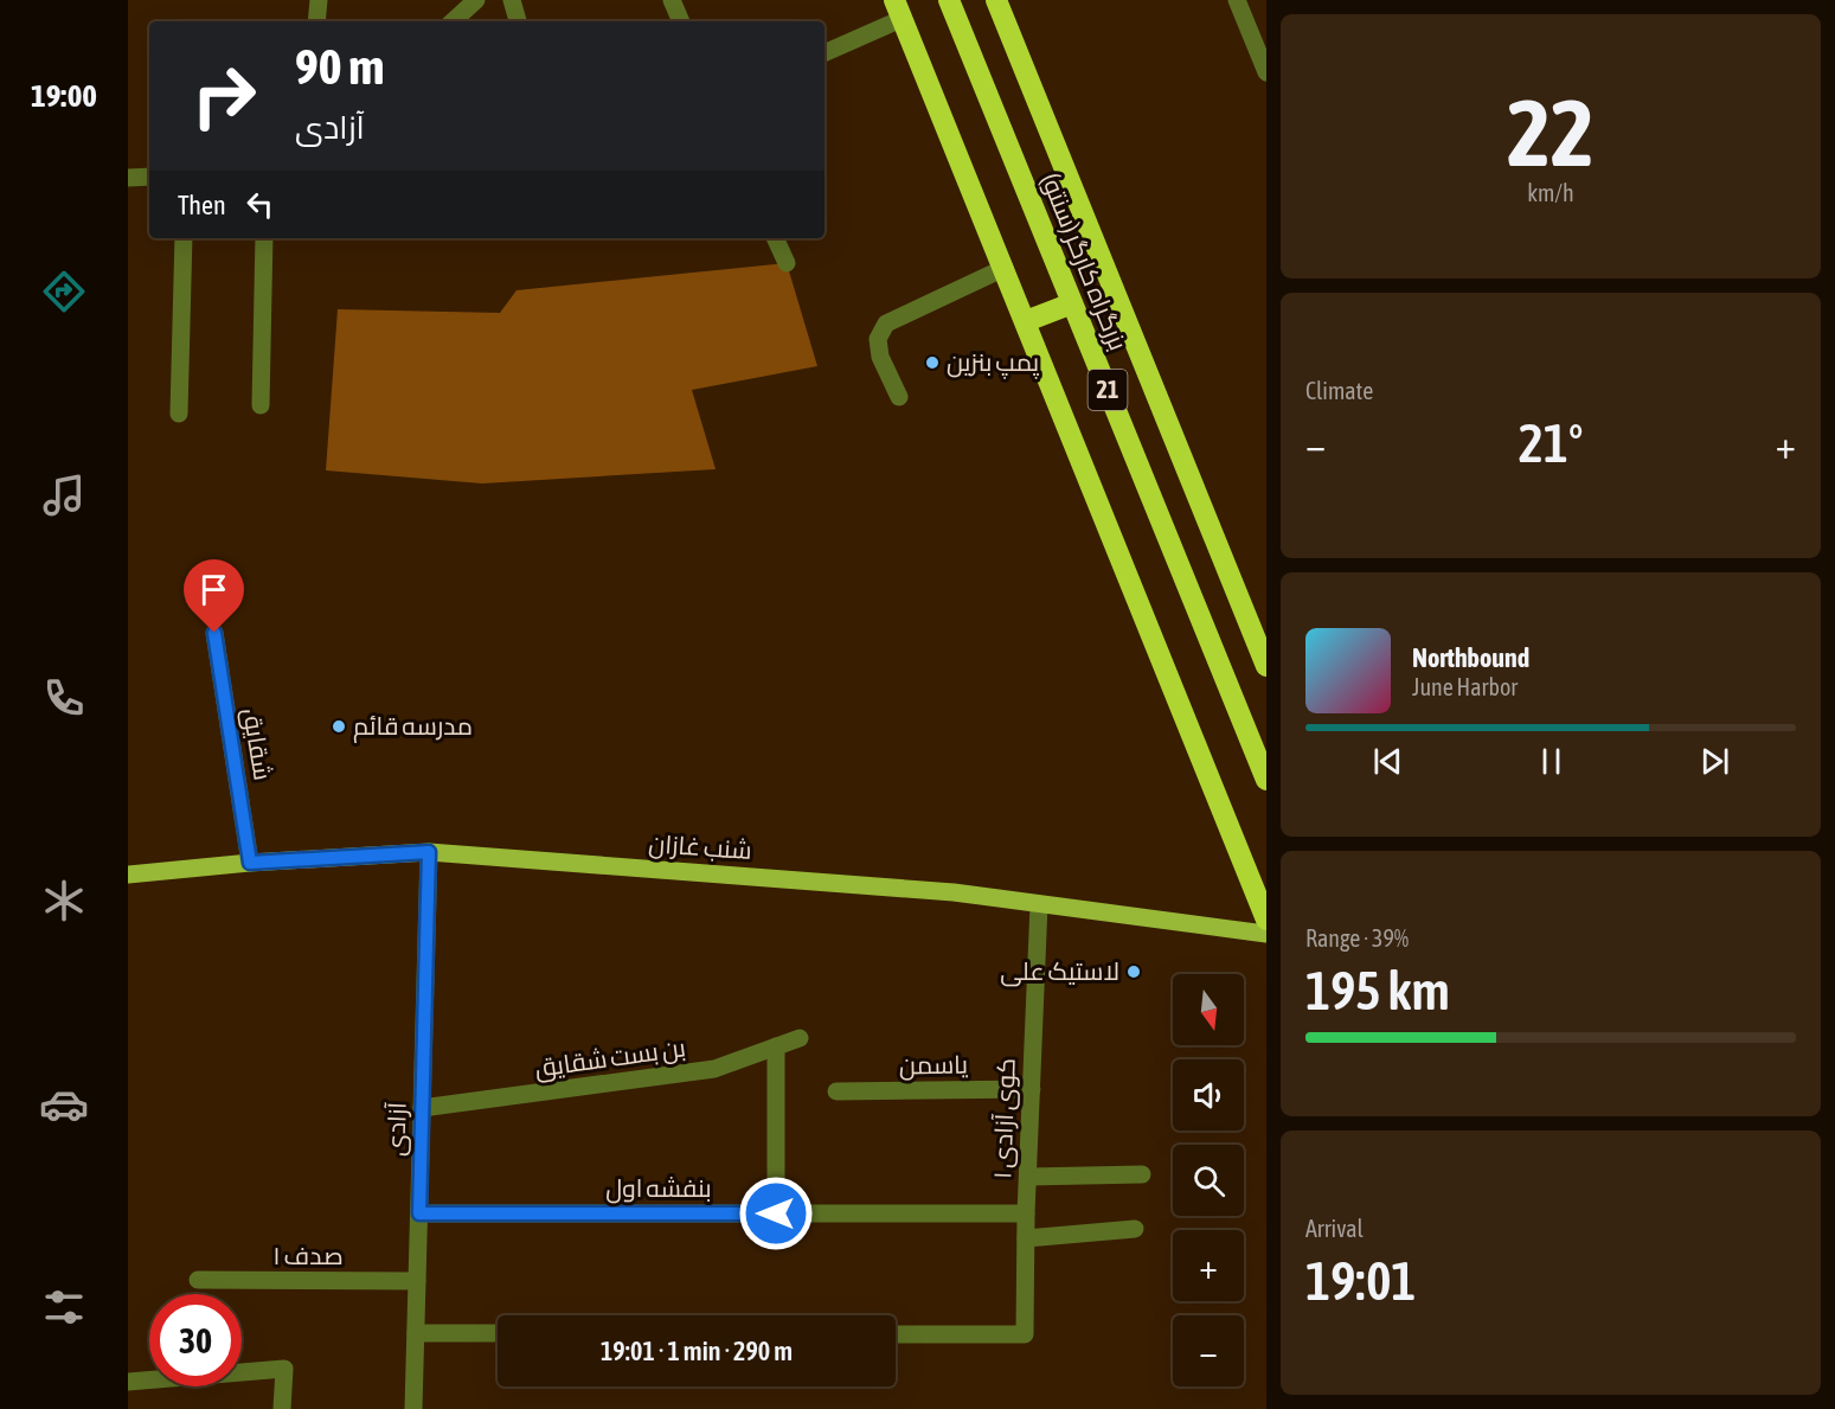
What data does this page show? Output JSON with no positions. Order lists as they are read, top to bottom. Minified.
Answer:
{"streets":{"highway":["بزرگراه کارگر (سنتو)","21"],"main road":["شنب غازان"],"street":["شقایق","بن بست شقایق","یاسمن","کوی آزادی ۱","آزادی","بنفشه اول","صدف ۱"]},"crossings":[["شقایق","شنب غازان"],["شنب غازان","کوی آزادی ۱"],["شنب غازان","آزادی"],["بن بست شقایق","آزادی"],["یاسمن","کوی آزادی ۱"],["کوی آزادی ۱","بنفشه اول"],["آزادی","بنفشه اول"],["آزادی","صدف ۱"]],"places":["پمپ بنزین","مدرسه قائم","لاستیک علی"],"north":"bottom","page":{"tabs":"19:00","tile":[["22","km/h"],"Climate",["Range · 39%","195 km"],["Arrival","19:01"]],"turn":["90 m","آزادی"],"then":"Then","heat":["−","21°","+"],"song":["Northbound","June Harbor"],"map_buttons":["+","−"],"limit":"30","trip":"19:01 · 1 min · 290 m"}}
